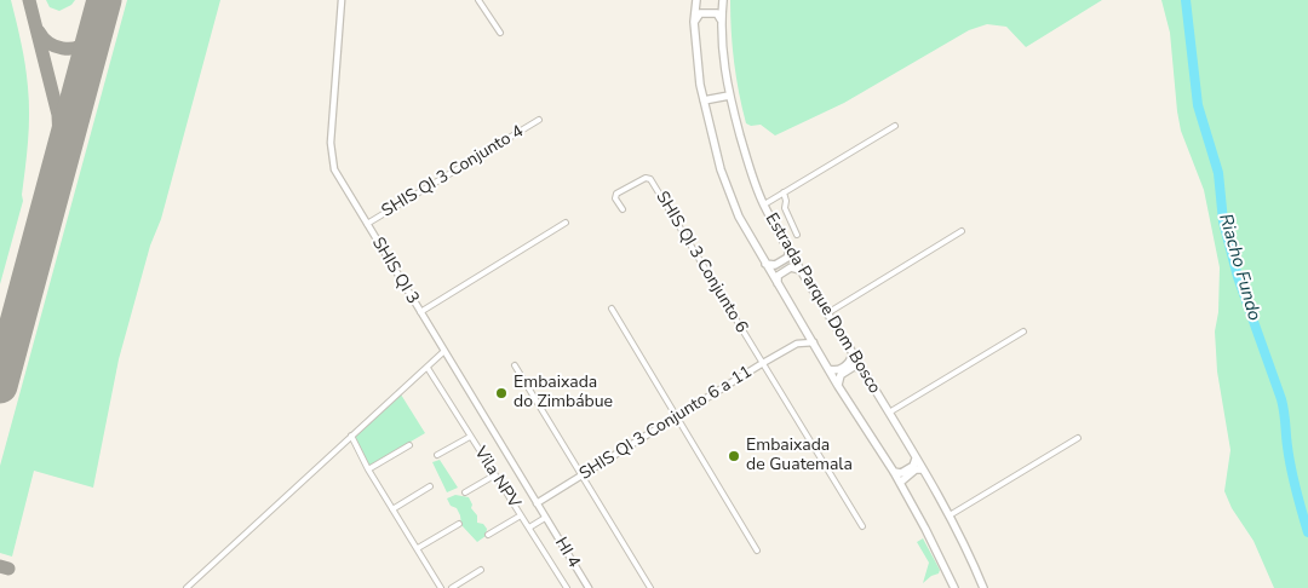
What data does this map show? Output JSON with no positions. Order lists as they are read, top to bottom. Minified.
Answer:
{"streets":{"main road":["Estrada Parque Dom Bosco"],"street":["SHIS QI 3 Conjunto 4","SHIS QI 3 Conjunto 6","SHIS QI 3","SHIS QI 3 Conjunto 6 a 11","Vila NPV","HI 4"]},"crossings":[["SHIS QI 3 Conjunto 4","SHIS QI 3"],["SHIS QI 3 Conjunto 6","SHIS QI 3 Conjunto 6 a 11"],["SHIS QI 3","SHIS QI 3 Conjunto 6 a 11"],["SHIS QI 3","HI 4"],["Estrada Parque Dom Bosco","SHIS QI 3 Conjunto 6 a 11"]],"water":["Riacho Fundo"],"places":["Embaixada do Zimbábue","Embaixada de Guatemala"]}
